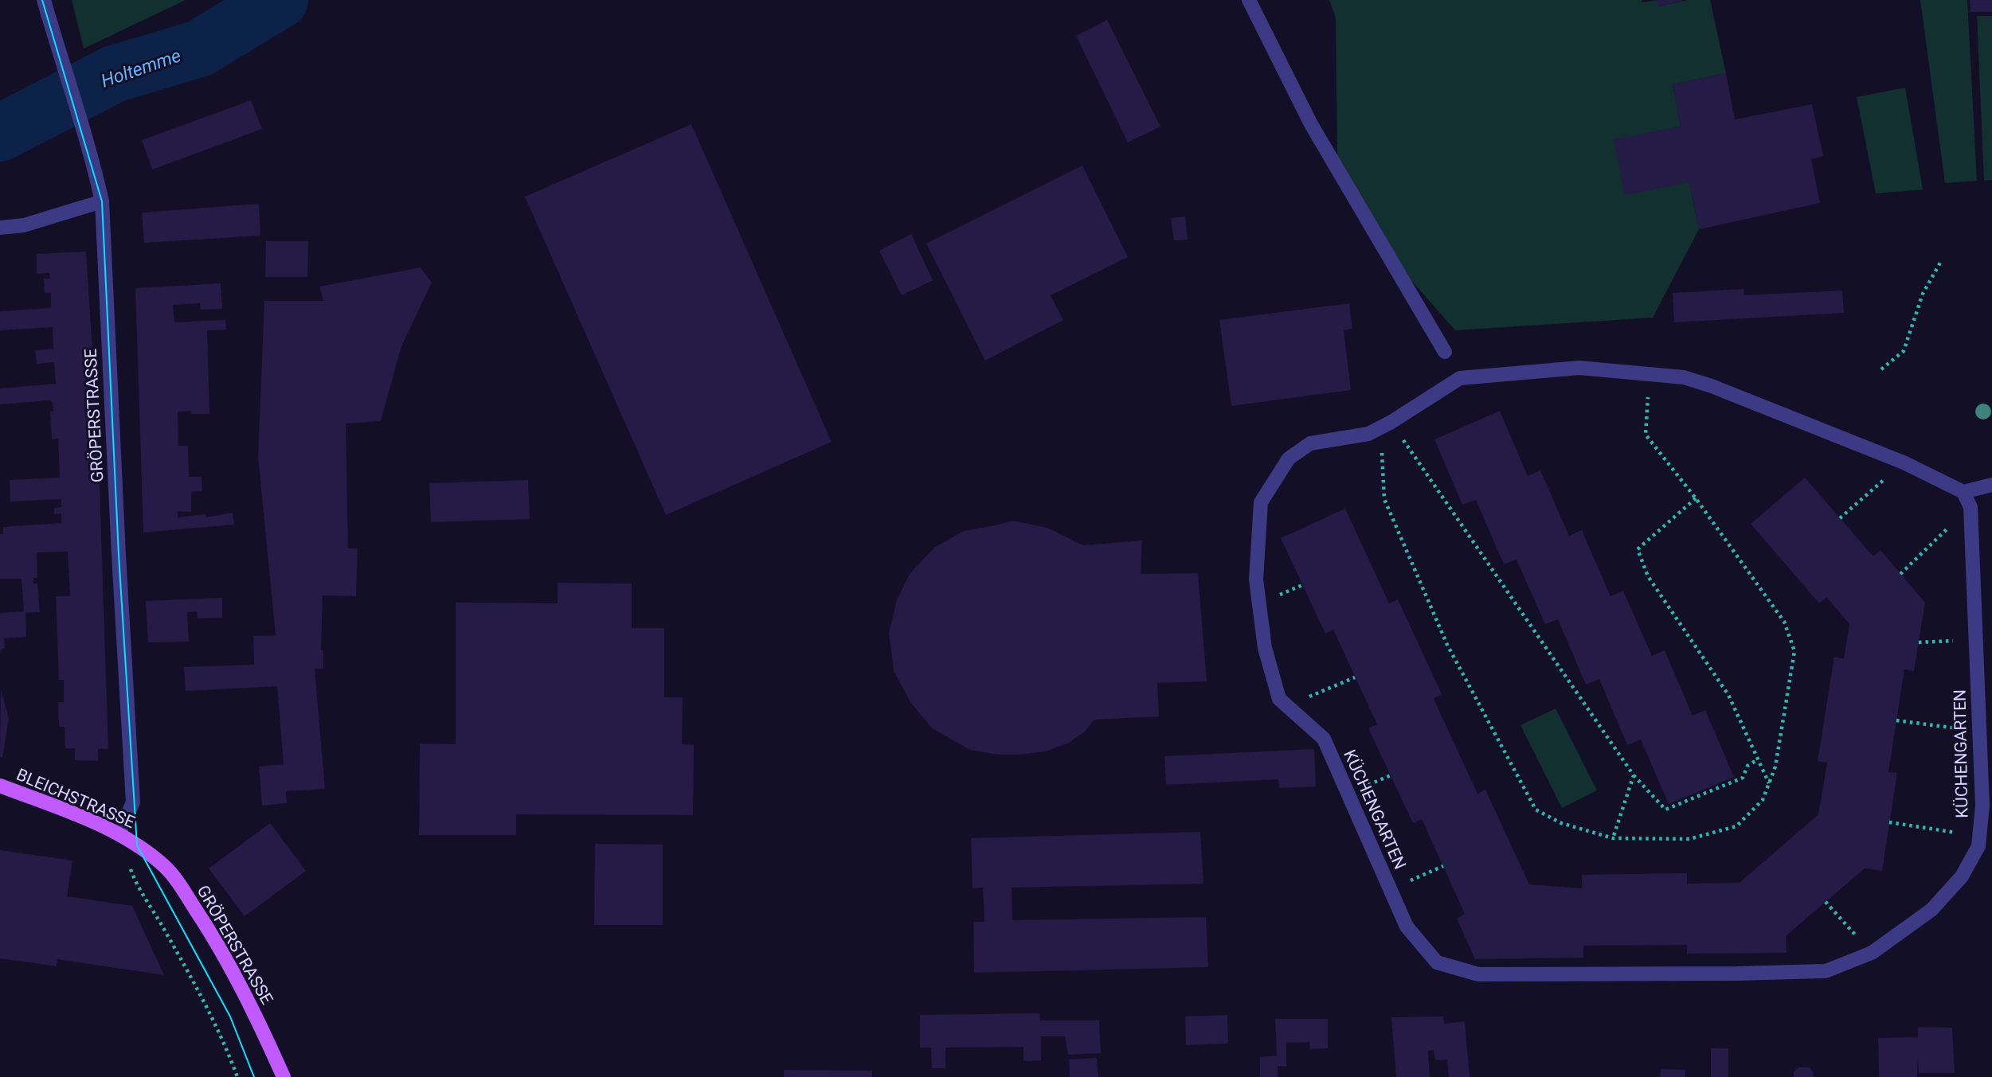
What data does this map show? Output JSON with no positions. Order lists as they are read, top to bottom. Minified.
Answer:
{"streets":{"main road":["GRÖPERSTRASSE","BLEICHSTRASSE"],"street":["KÜCHENGARTEN"]},"crossings":[["GRÖPERSTRASSE","BLEICHSTRASSE"]],"water":["Holtemme"]}
